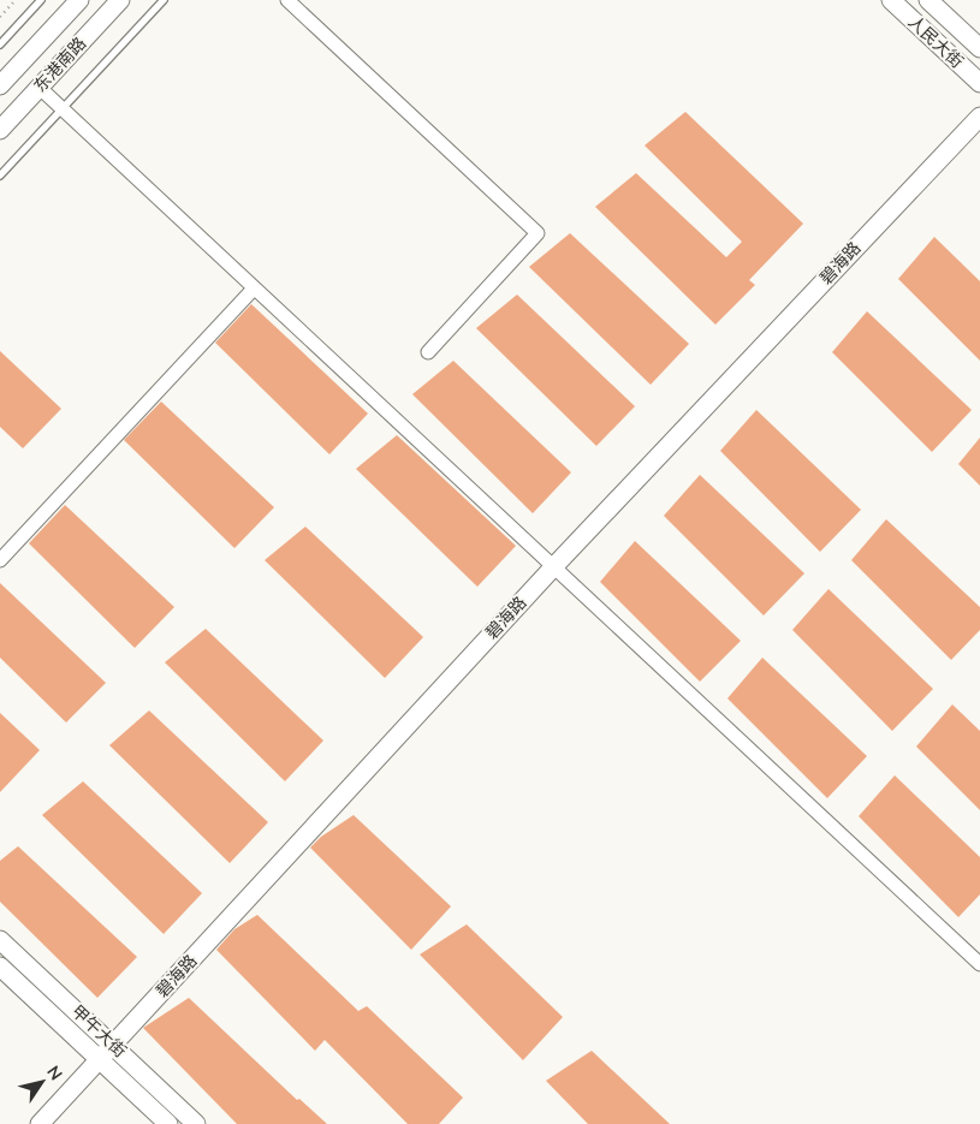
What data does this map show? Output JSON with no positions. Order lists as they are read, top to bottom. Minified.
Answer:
{"streets":{"street":["人民大街","东港南路","碧海路","甲午大街"]},"crossings":[["碧海路","甲午大街"]],"north":"top right"}
